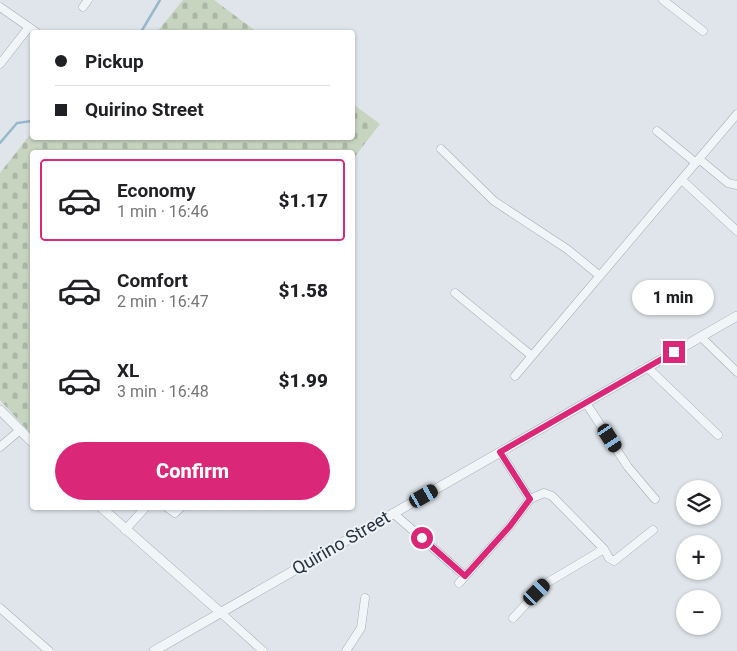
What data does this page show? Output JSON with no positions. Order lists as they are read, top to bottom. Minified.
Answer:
{"streets":{"street":["Quirino Street"]},"page":{"banner":["Pickup","Quirino Street"],"list":[{"name":"Economy","note":"1 min · 16:46","value":"$1.17"},{"name":"Comfort","note":"2 min · 16:47","value":"$1.58"},{"name":"XL","note":"3 min · 16:48","value":"$1.99"}],"bubble":"1 min","buttons":"Confirm","map_buttons":["+","−"]}}
